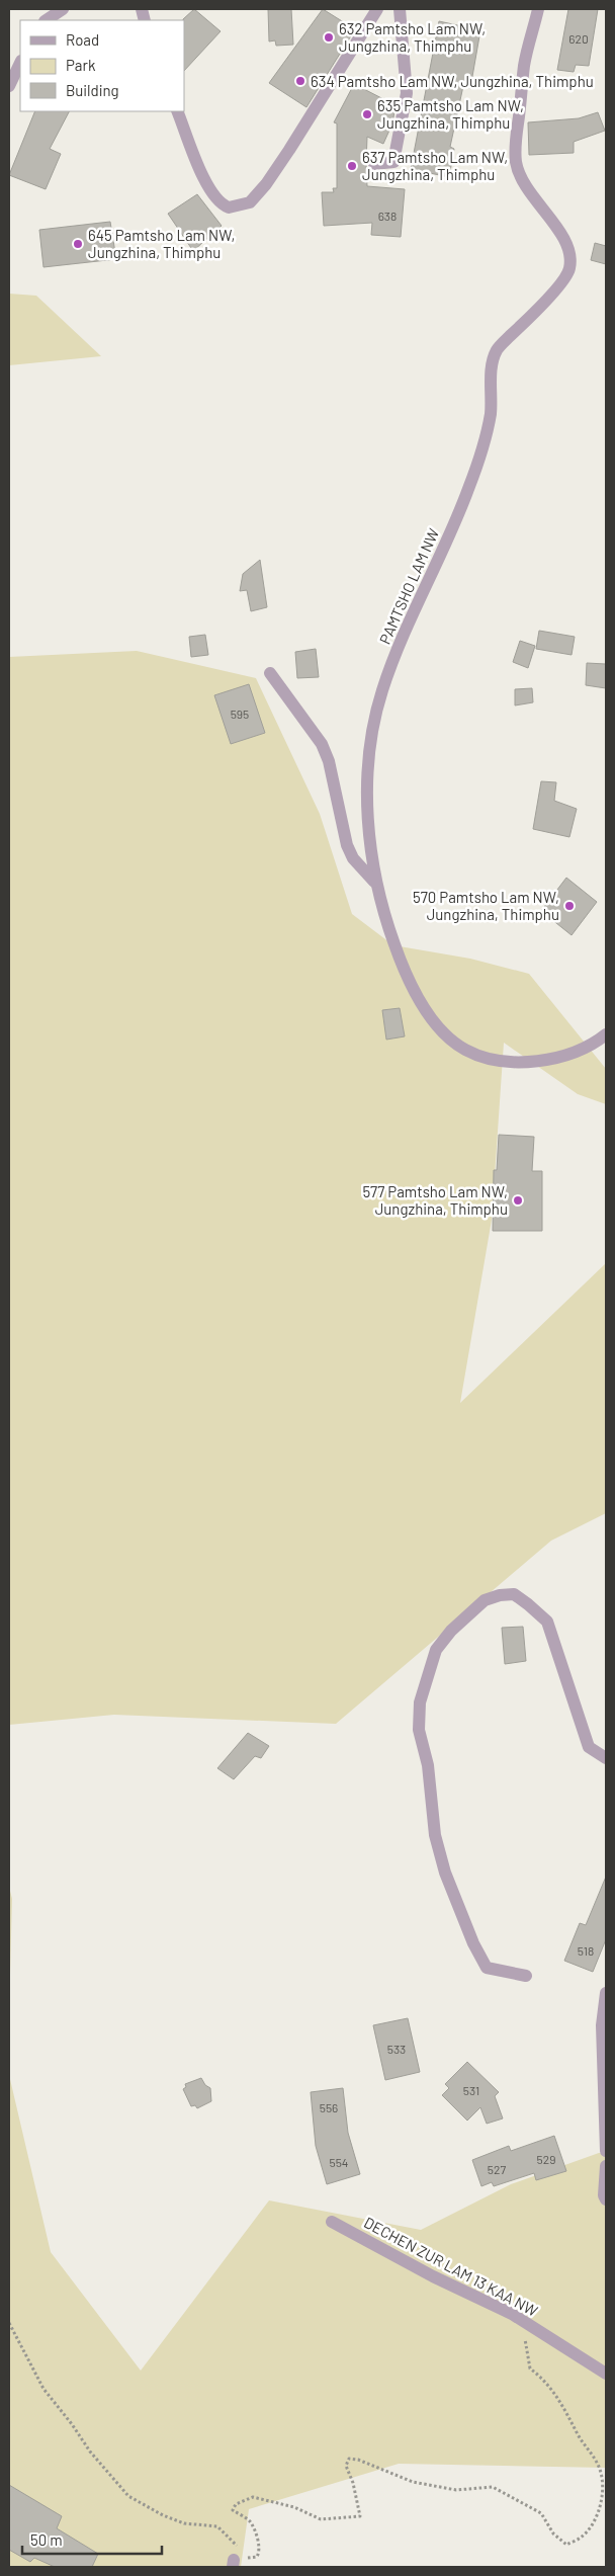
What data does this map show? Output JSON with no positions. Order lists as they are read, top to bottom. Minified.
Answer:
{"streets":{"street":["PAMTSHO LAM NW","DECHEN ZUR LAM 13 KAA NW"]},"places":["632 Pamtsho Lam NW, Jungzhina, Thimphu","634 Pamtsho Lam NW, Jungzhina, Thimphu","635 Pamtsho Lam NW, Jungzhina, Thimphu","637 Pamtsho Lam NW, Jungzhina, Thimphu","645 Pamtsho Lam NW, Jungzhina, Thimphu","570 Pamtsho Lam NW, Jungzhina, Thimphu","577 Pamtsho Lam NW, Jungzhina, Thimphu"],"house_numbers":["620","638","595","518","533","531","556","529","554","527"],"legend":["Road","Park","Building"],"scale_bar":"50 m"}
